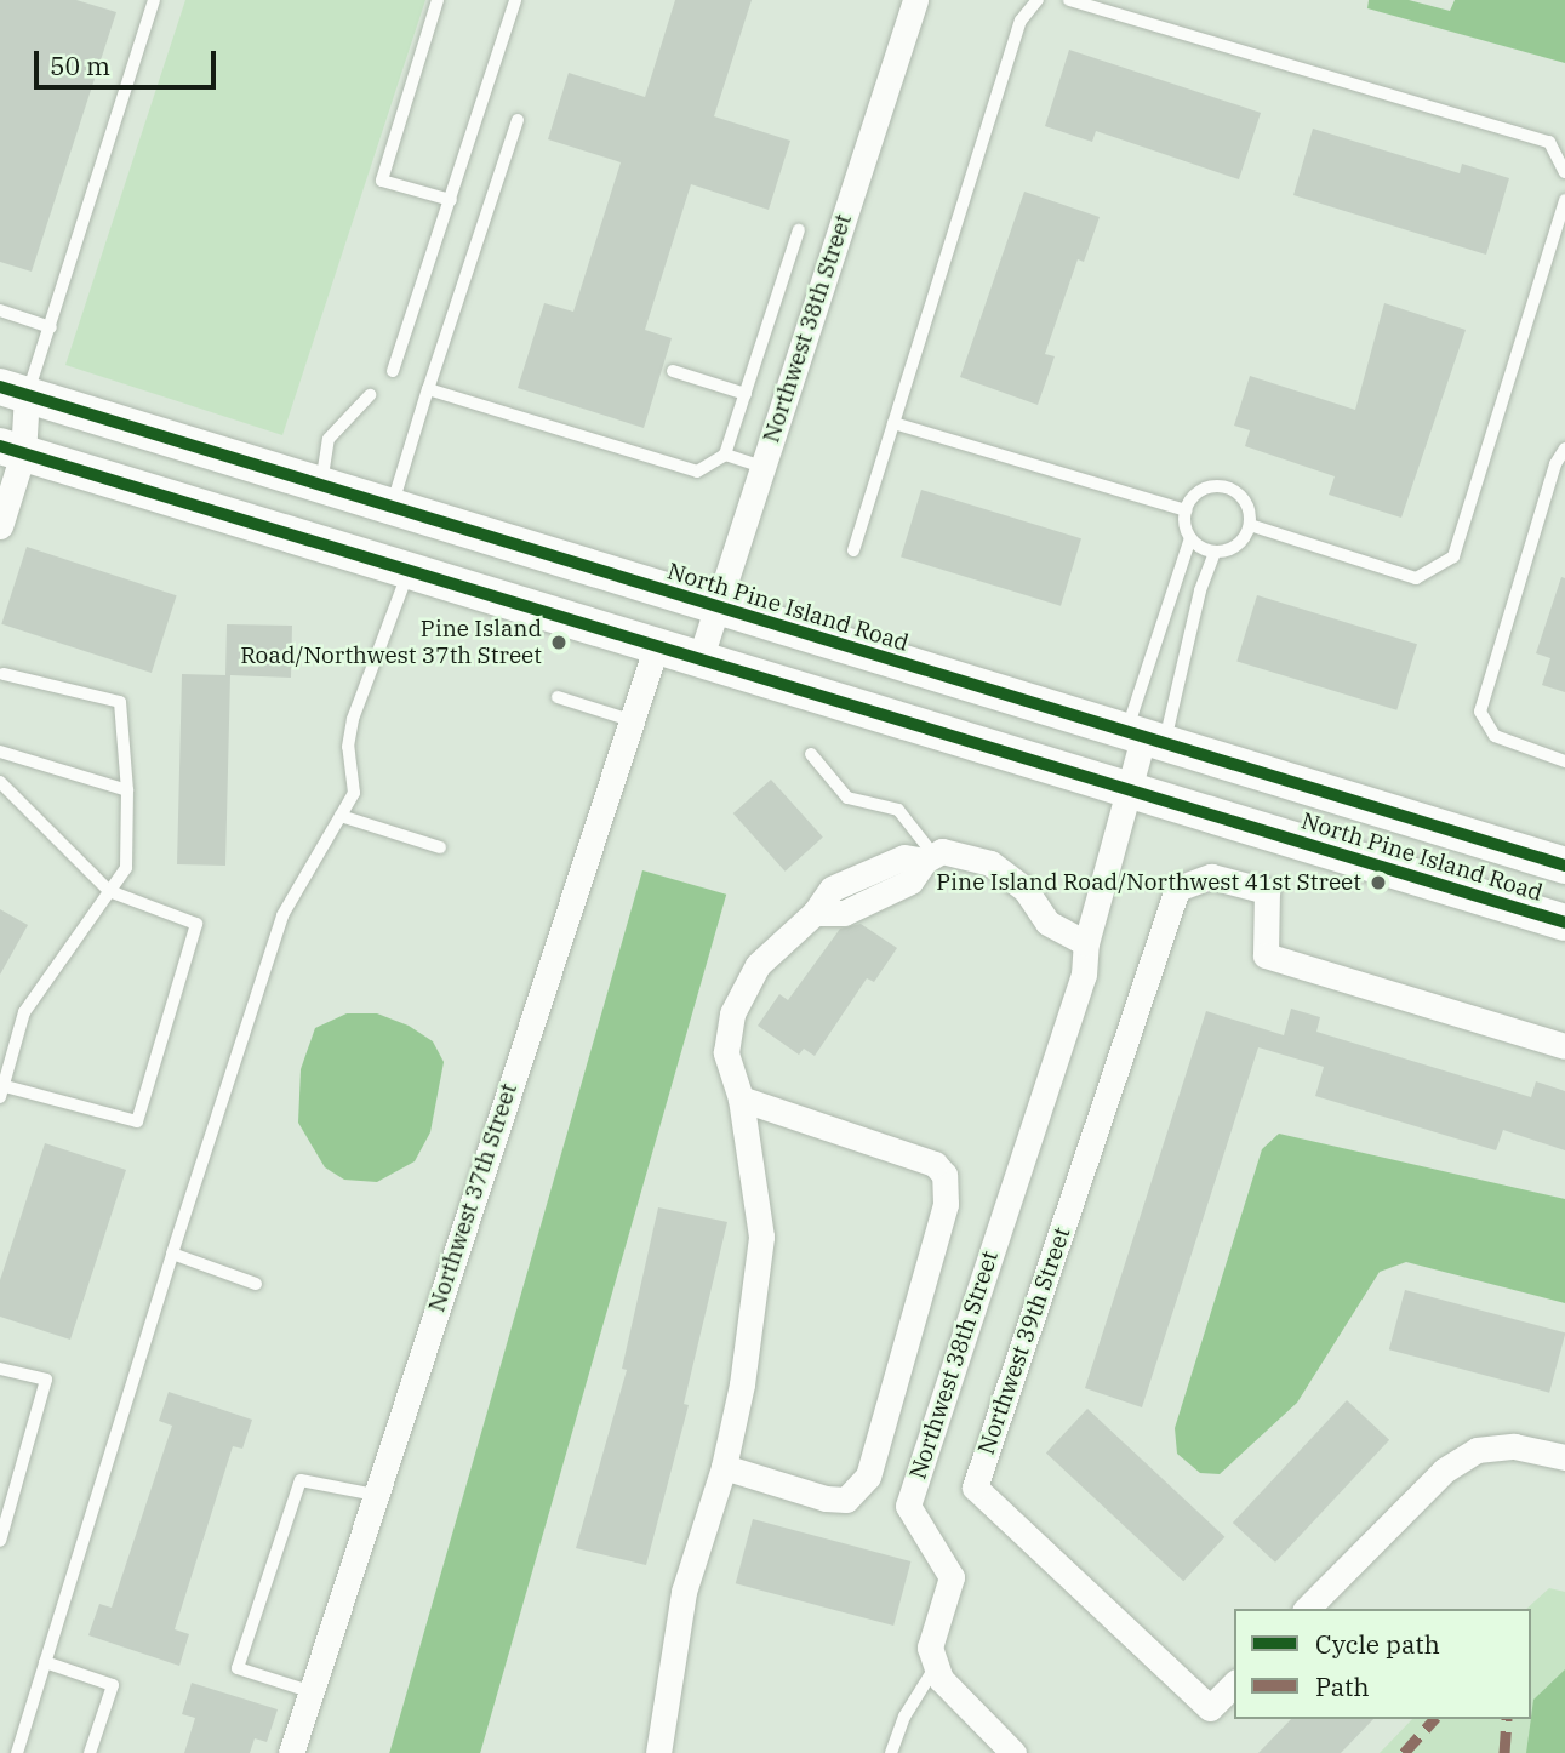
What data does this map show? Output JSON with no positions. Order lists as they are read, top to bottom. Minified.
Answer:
{"streets":{"main road":["North Pine Island Road"],"street":["Northwest 38th Street","Northwest 37th Street","Northwest 39th Street"]},"crossings":[["Northwest 38th Street","North Pine Island Road"],["North Pine Island Road","Northwest 37th Street"]],"places":["Pine Island Road/Northwest 37th Street","Pine Island Road/Northwest 41st Street"],"legend":["Cycle path","Path"],"scale_bar":"50 m"}
